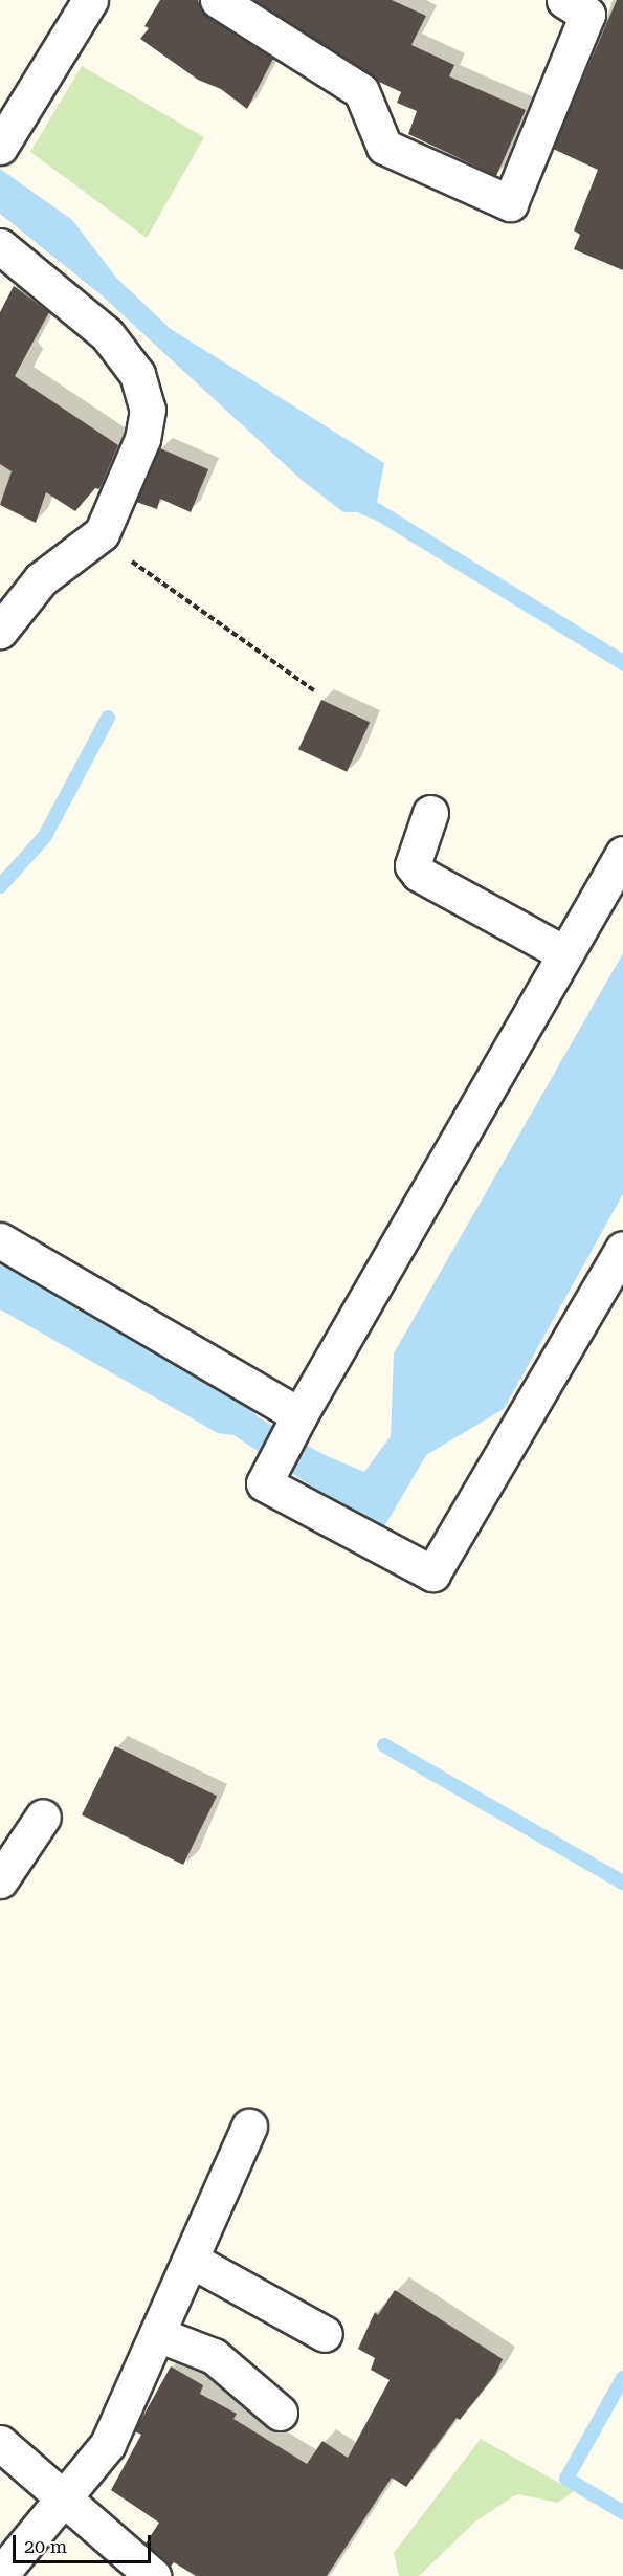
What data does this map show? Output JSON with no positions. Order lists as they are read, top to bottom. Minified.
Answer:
{"scale_bar":"20 m"}
